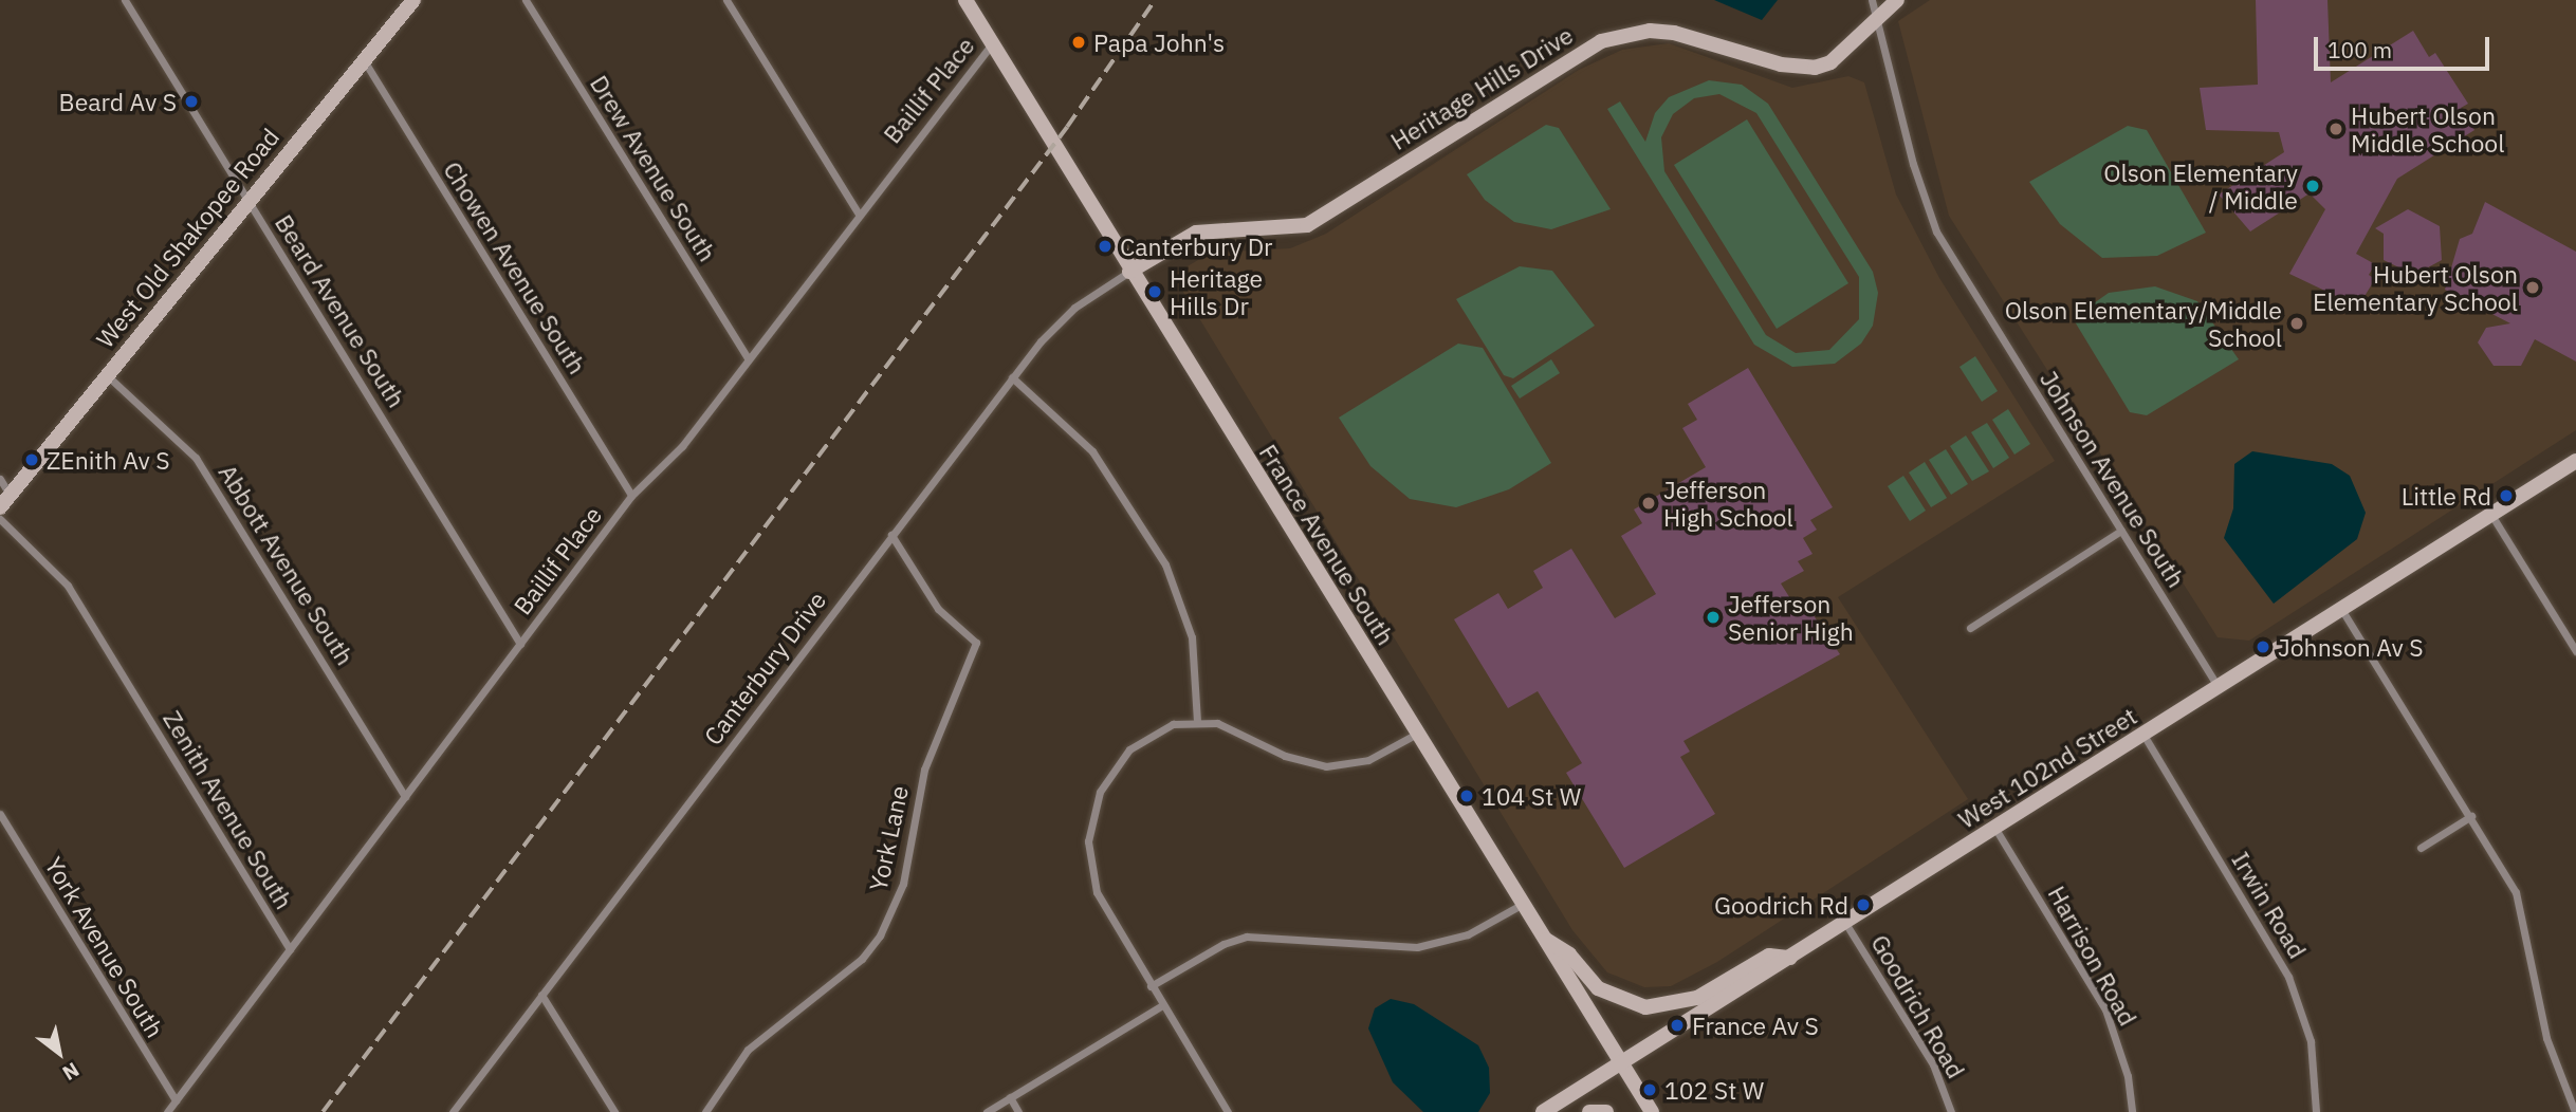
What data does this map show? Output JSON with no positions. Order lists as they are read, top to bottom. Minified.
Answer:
{"streets":{"main road":["Heritage Hills Drive","West Old Shakopee Road","France Avenue South","West 102nd Street"],"street":["Baillif Place","Drew Avenue South","Chowen Avenue South","Beard Avenue South","Johnson Avenue South","Abbott Avenue South","Canterbury Drive","Zenith Avenue South","York Lane","Irwin Road","York Avenue South","Harrison Road","Goodrich Road"]},"crossings":[["Heritage Hills Drive","Johnson Avenue South"],["Heritage Hills Drive","France Avenue South"],["Heritage Hills Drive","Canterbury Drive"],["Baillif Place","Drew Avenue South"],["Baillif Place","Chowen Avenue South"],["Baillif Place","Beard Avenue South"],["Baillif Place","France Avenue South"],["Baillif Place","Abbott Avenue South"],["Baillif Place","Zenith Avenue South"],["Baillif Place","York Avenue South"],["West Old Shakopee Road","Chowen Avenue South"],["West Old Shakopee Road","Beard Avenue South"],["West Old Shakopee Road","Abbott Avenue South"],["Johnson Avenue South","West 102nd Street"],["France Avenue South","Canterbury Drive"],["France Avenue South","West 102nd Street"],["Canterbury Drive","York Lane"],["West 102nd Street","Irwin Road"],["West 102nd Street","Harrison Road"],["West 102nd Street","Goodrich Road"]],"places":["Papa John's","Beard Av S","Hubert Olson Middle School","Olson Elementary / Middle","Canterbury Dr","Hubert Olson Elementary School","Heritage Hills Dr","Olson Elementary/Middle School","ZEnith Av S","Little Rd","Jefferson High School","Jefferson Senior High","Johnson Av S","104 St W","Goodrich Rd","France Av S","102 St W"],"scale_bar":"100 m","north":"bottom right"}
